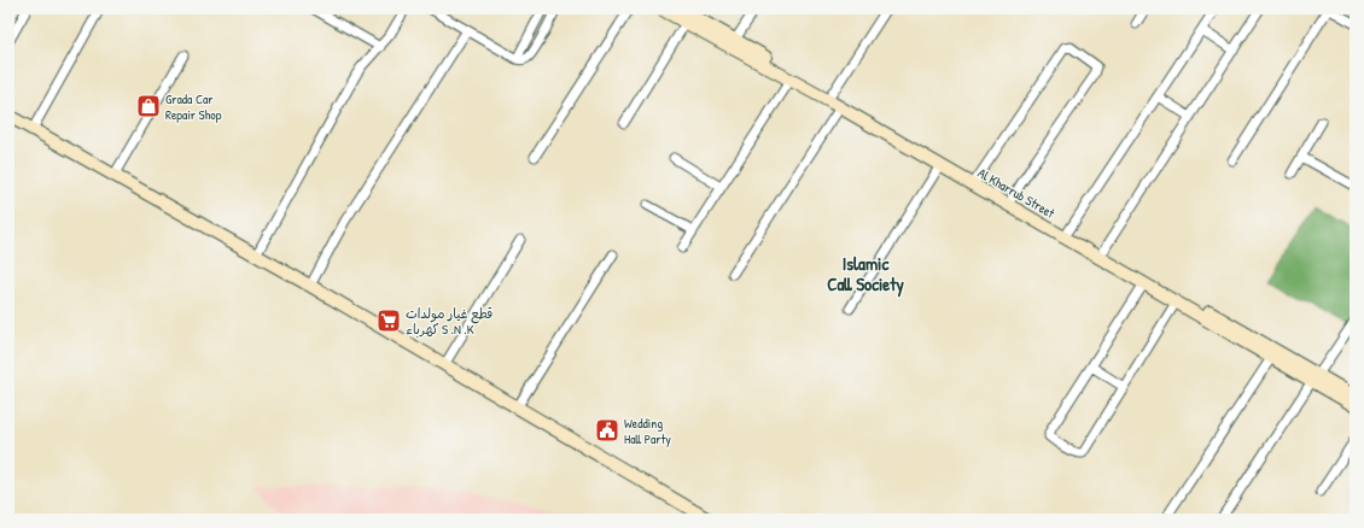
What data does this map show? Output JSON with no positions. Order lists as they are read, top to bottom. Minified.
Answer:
{"streets":{"main road":["Al Kharrub Street"]},"districts":["Islamic Call Society"],"places":{"shop":["Grada Car Repair Shop"],"supermarket":["قطع غيار مولدات كهرباء S .N .K"],"public building":["Wedding Hall Party"]}}
